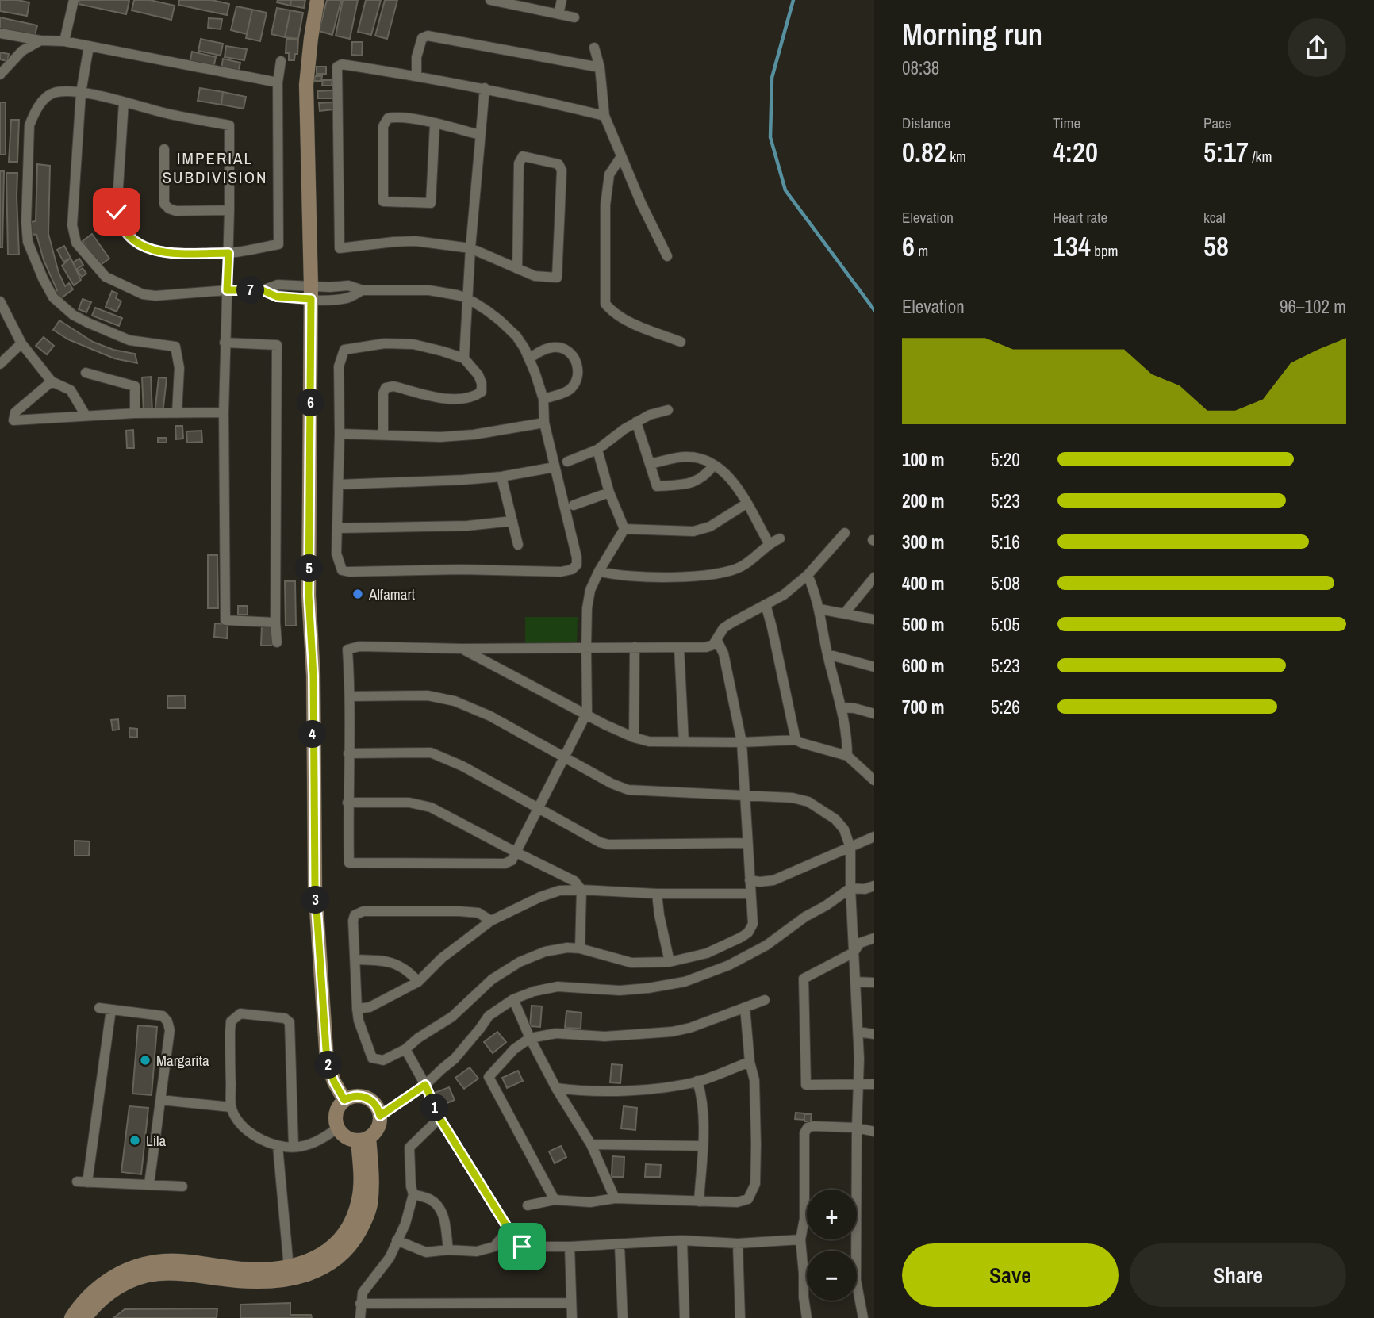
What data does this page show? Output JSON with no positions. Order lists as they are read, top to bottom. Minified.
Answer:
{"districts":["IMPERIAL SUBDIVISION"],"places":["Alfamart","Margarita","Lila"],"page":{"heading":["Morning run","08:38"],"stats":[["Distance","0.82 km"],["Time","4:20"],["Pace","5:17 /km"],["Elevation","6 m"],["Heart rate","134 bpm"],["kcal","58"]],"pins":["7","6","5","4","3","2","1"],"chart":["Elevation","96–102 m"],"list":[{"name":"100 m","note":"5:20"},{"name":"200 m","note":"5:23"},{"name":"300 m","note":"5:16"},{"name":"400 m","note":"5:08"},{"name":"500 m","note":"5:05"},{"name":"600 m","note":"5:23"},{"name":"700 m","note":"5:26"}],"map_buttons":["+","−"],"buttons":["Save","Share"]}}
